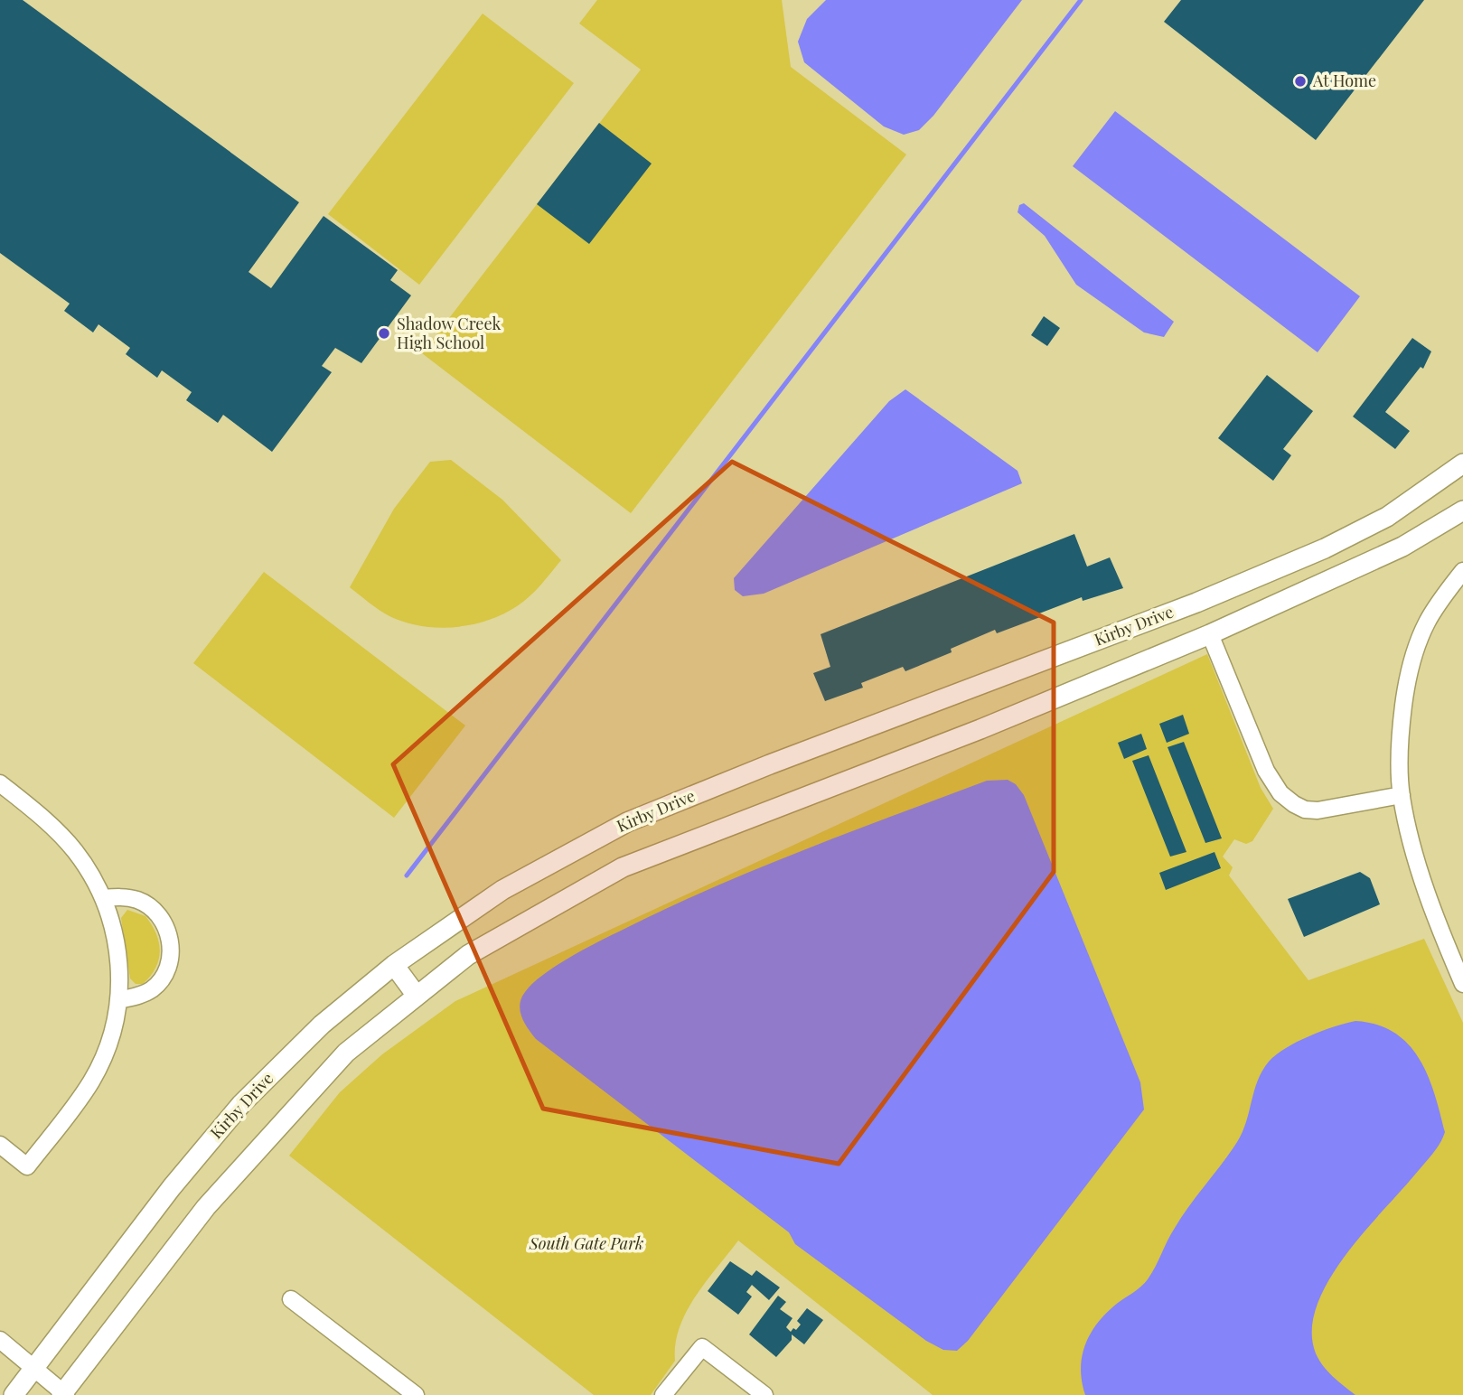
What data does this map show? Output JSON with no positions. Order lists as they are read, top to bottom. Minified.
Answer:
{"streets":{"main road":["Kirby Drive"]},"parks":["South Gate Park"],"places":["At Home","Shadow Creek High School"]}
